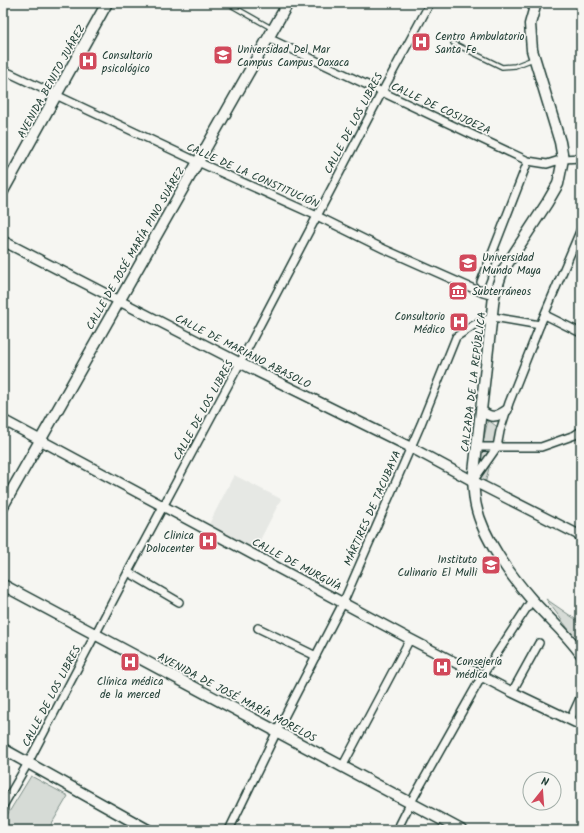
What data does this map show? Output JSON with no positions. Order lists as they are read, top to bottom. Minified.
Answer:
{"streets":{"main road":["AVENIDA BENITO JUÁREZ","CALLE DE JOSÉ MARÍA PINO SUÁREZ","CALZADA DE LA REPÚBLICA","AVENIDA DE JOSÉ MARÍA MORELOS"],"street":["CALLE DE COSIJOEZA","CALLE DE LOS LIBRES","CALLE DE LA CONSTITUCIÓN","CALLE DE MARIANO ABASOLO","MÁRTIRES DE TACUBAYA","CALLE DE MURGUÍA"]},"crossings":[["AVENIDA BENITO JUÁREZ","CALLE DE LA CONSTITUCIÓN"],["CALLE DE COSIJOEZA","CALLE DE LOS LIBRES"],["CALLE DE COSIJOEZA","CALLE DE JOSÉ MARÍA PINO SUÁREZ"],["CALLE DE COSIJOEZA","CALZADA DE LA REPÚBLICA"],["CALLE DE LOS LIBRES","CALLE DE LA CONSTITUCIÓN"],["CALLE DE LOS LIBRES","CALLE DE MARIANO ABASOLO"],["CALLE DE LOS LIBRES","CALLE DE MURGUÍA"],["CALLE DE LOS LIBRES","AVENIDA DE JOSÉ MARÍA MORELOS"],["CALLE DE LA CONSTITUCIÓN","CALLE DE JOSÉ MARÍA PINO SUÁREZ"],["CALLE DE LA CONSTITUCIÓN","CALZADA DE LA REPÚBLICA"],["CALLE DE JOSÉ MARÍA PINO SUÁREZ","CALLE DE MARIANO ABASOLO"],["CALLE DE JOSÉ MARÍA PINO SUÁREZ","CALLE DE MURGUÍA"],["CALLE DE MARIANO ABASOLO","CALZADA DE LA REPÚBLICA"],["CALLE DE MARIANO ABASOLO","MÁRTIRES DE TACUBAYA"],["CALZADA DE LA REPÚBLICA","MÁRTIRES DE TACUBAYA"],["MÁRTIRES DE TACUBAYA","CALLE DE MURGUÍA"],["MÁRTIRES DE TACUBAYA","AVENIDA DE JOSÉ MARÍA MORELOS"]],"places":{"hospital":["Centro Ambulatorio Santa Fe","Consultorio psicológico","Consultorio Médico","Clinica Dolocenter","Clínica médica de la merced","Consejería médica"],"school or university":["Universidad Del Mar Campus Campus Oaxaca","Universidad Mundo Maya","Instituto Culinario El Mulli"],"museum":["Subterráneos"]},"north":"top"}
